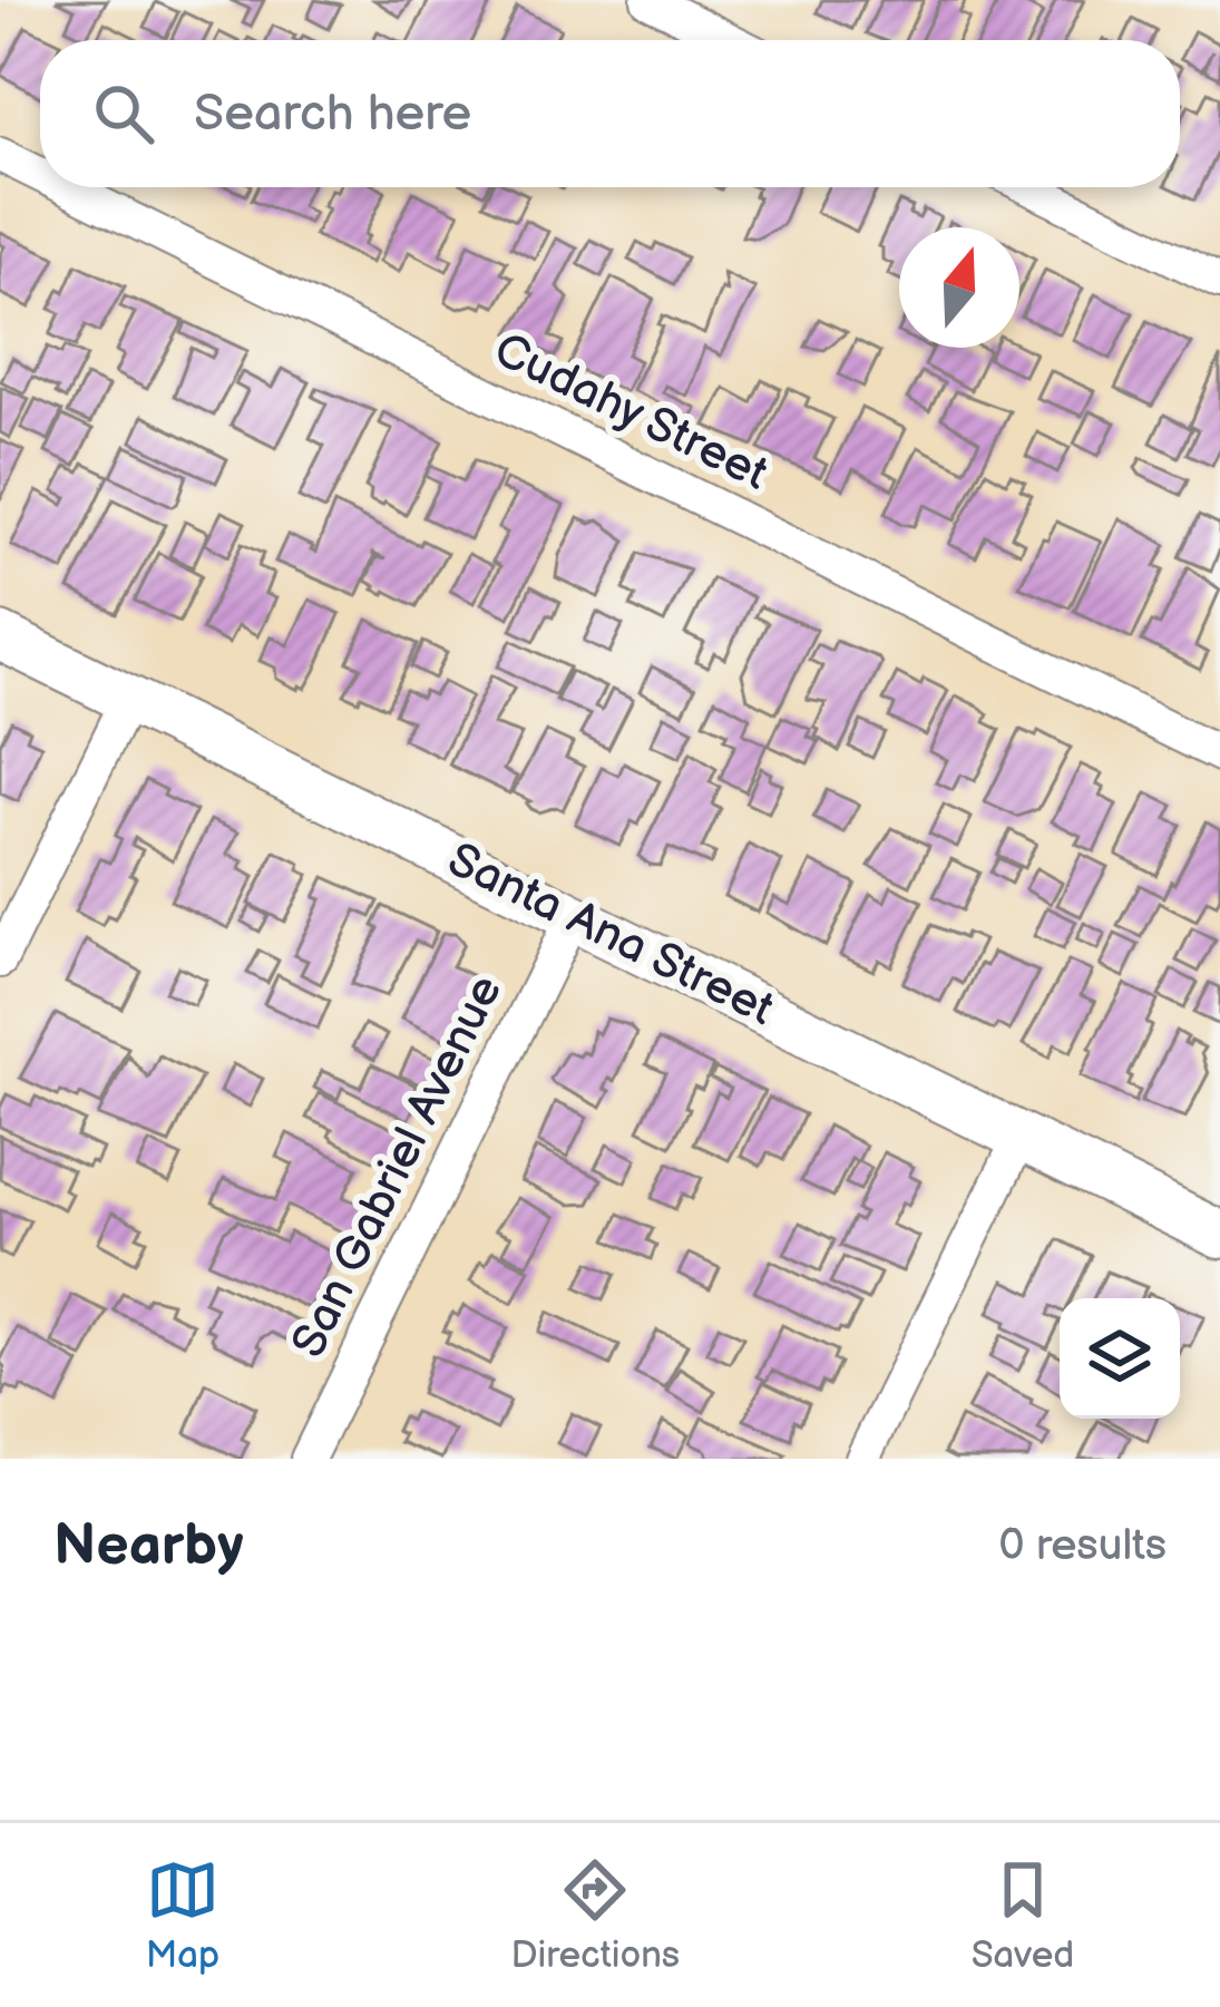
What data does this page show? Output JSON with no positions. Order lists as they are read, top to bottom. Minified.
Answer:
{"streets":{"street":["Cudahy Street","Santa Ana Street","San Gabriel Avenue"]},"crossings":[["Santa Ana Street","San Gabriel Avenue"]],"north":"top","page":{"search":"Search here","heading":["Nearby","0 results"],"nav":["Map","Directions","Saved"]}}
